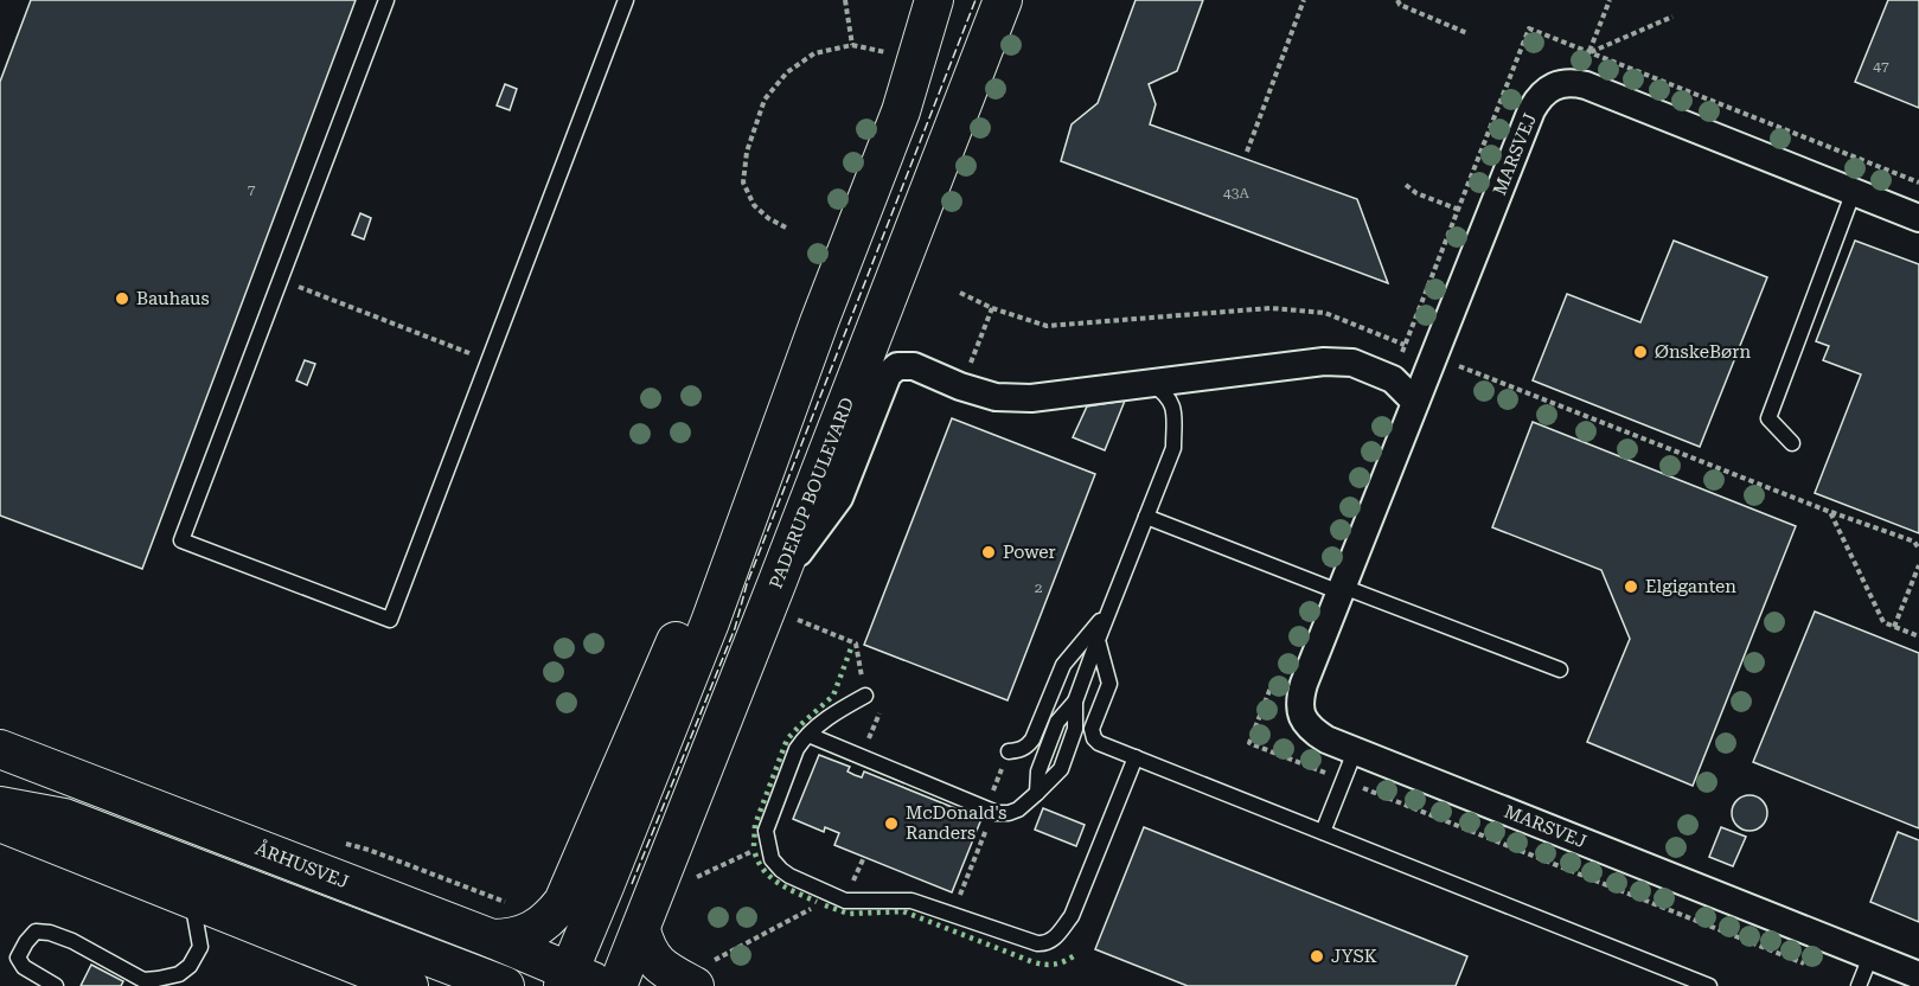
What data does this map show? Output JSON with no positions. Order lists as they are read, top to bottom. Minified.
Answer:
{"streets":{"street":["MARSVEJ","PADERUP BOULEVARD","ÅRHUSVEJ"]},"places":["Bauhaus","ØnskeBørn","Power","Elgiganten","McDonald's Randers","JYSK"],"house_numbers":["47","7","43A","2"]}
